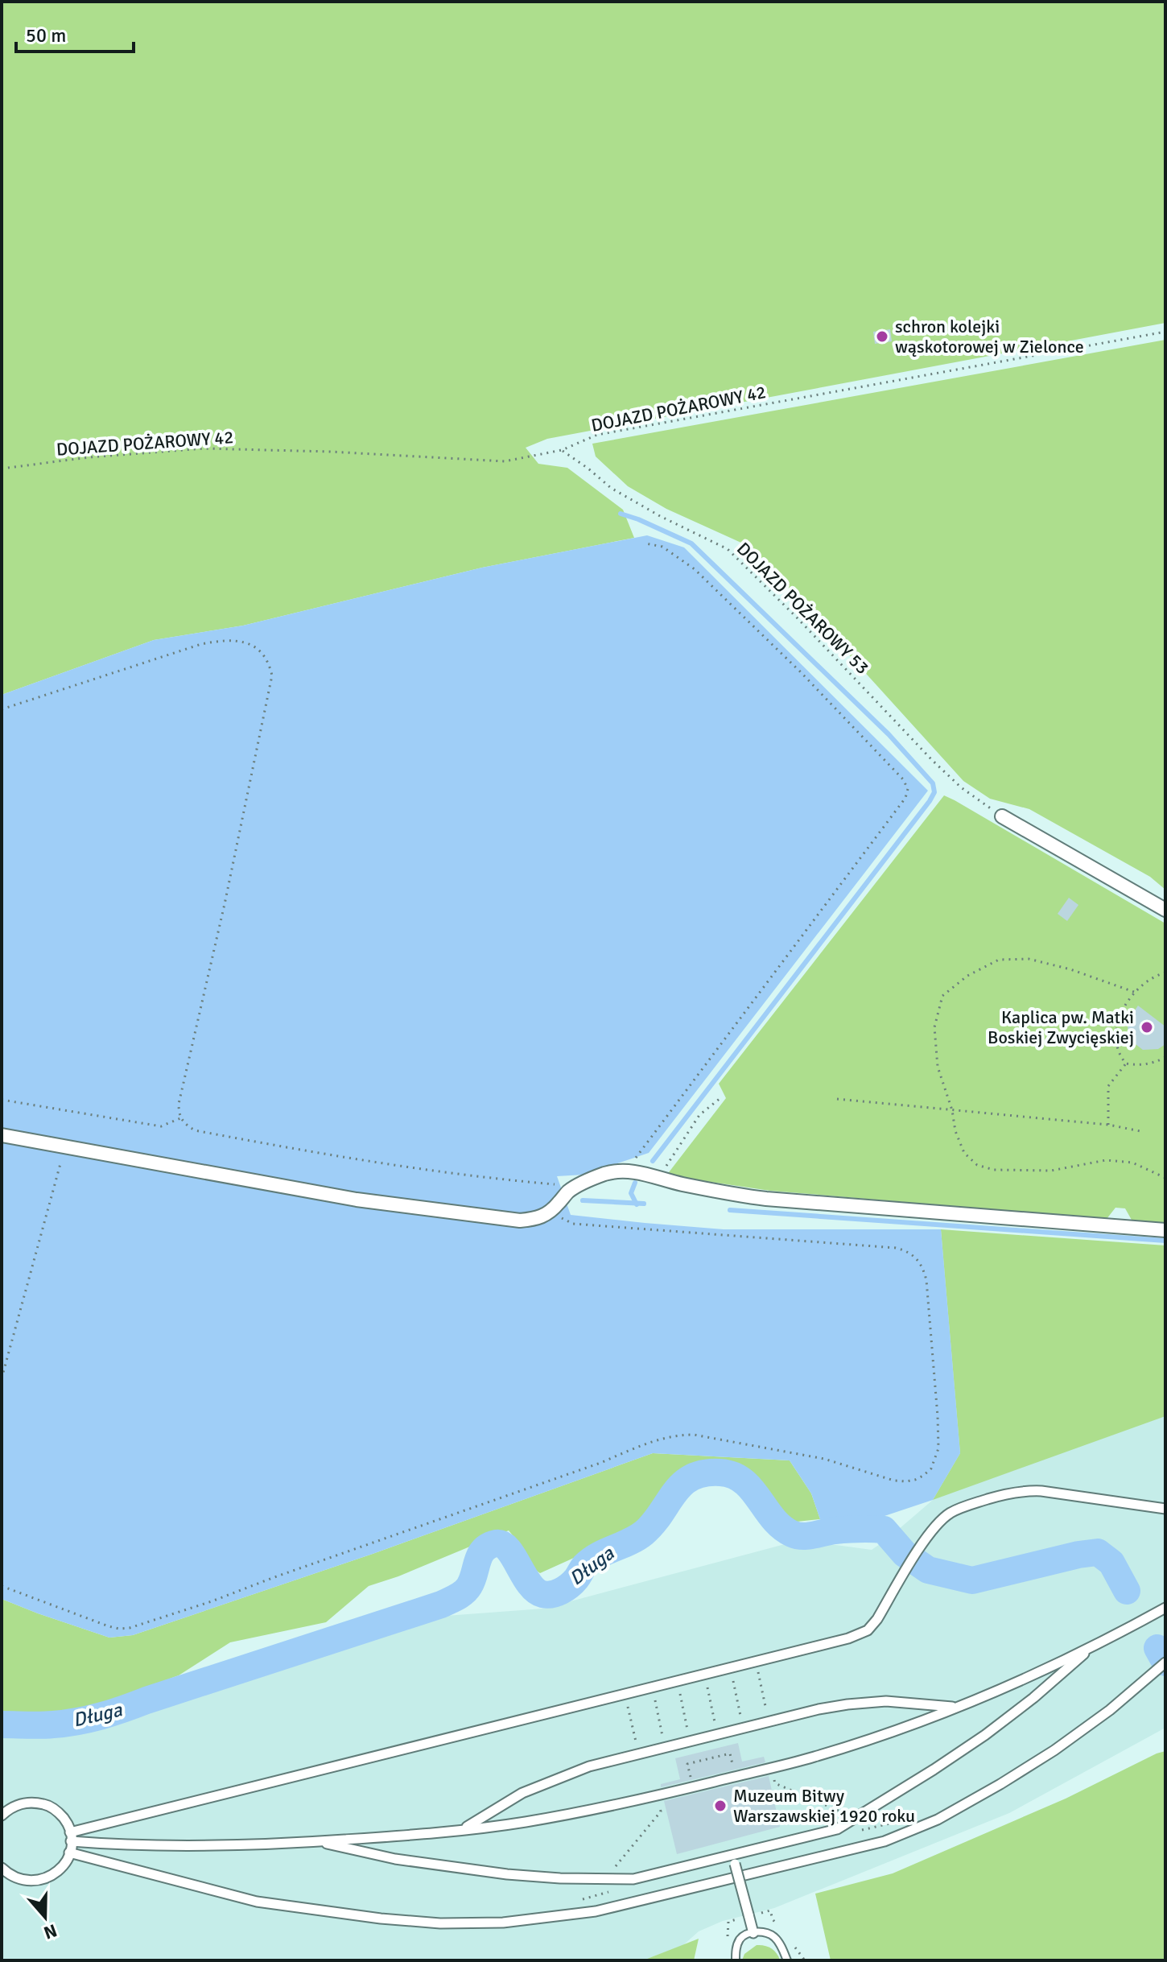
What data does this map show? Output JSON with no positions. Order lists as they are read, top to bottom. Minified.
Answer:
{"streets":{"path":["DOJAZD POŻAROWY 42","DOJAZD POŻAROWY 53"]},"crossings":[["DOJAZD POŻAROWY 42","DOJAZD POŻAROWY 53"]],"water":["Długa"],"places":["schron kolejki wąskotorowej w Zielonce","Kaplica pw. Matki Boskiej Zwycięskiej","Muzeum Bitwy Warszawskiej 1920 roku"],"scale_bar":"50 m","north":"bottom"}
